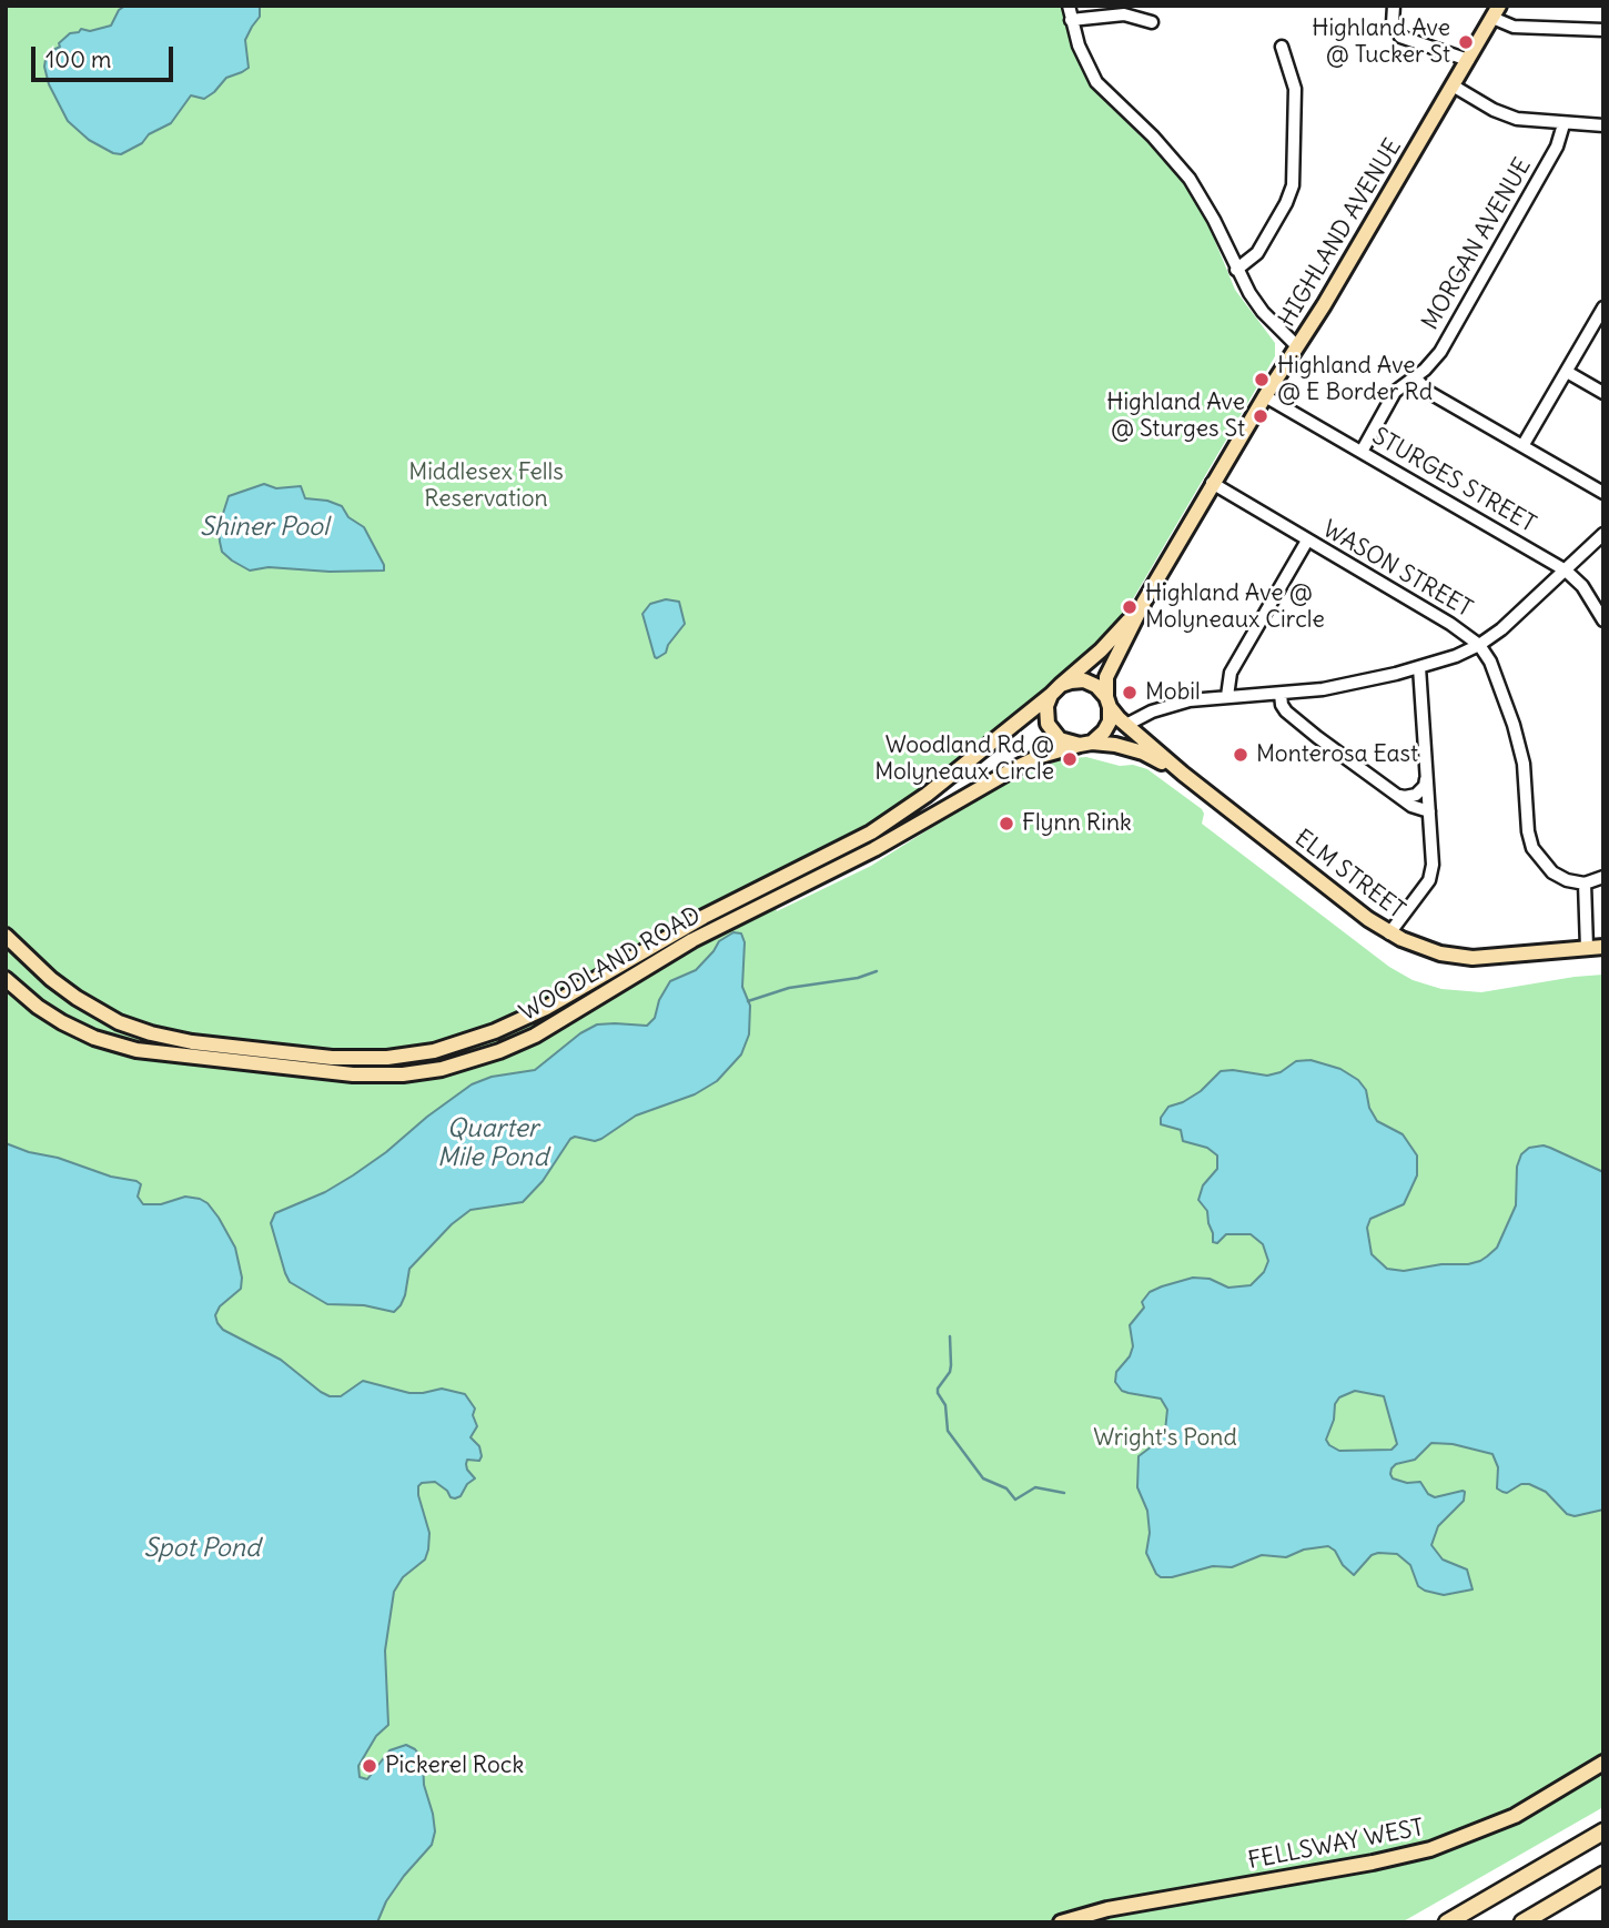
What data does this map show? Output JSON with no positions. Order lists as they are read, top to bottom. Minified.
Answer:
{"streets":{"main road":["HIGHLAND AVENUE","ELM STREET","WOODLAND ROAD","FELLSWAY WEST"],"street":["MORGAN AVENUE","STURGES STREET","WASON STREET"]},"crossings":[["HIGHLAND AVENUE","STURGES STREET"],["HIGHLAND AVENUE","WASON STREET"],["HIGHLAND AVENUE","ELM STREET"],["HIGHLAND AVENUE","WOODLAND ROAD"],["MORGAN AVENUE","STURGES STREET"],["ELM STREET","WOODLAND ROAD"]],"water":["Shiner Pool","Quarter Mile Pond","Spot Pond"],"parks":["Middlesex Fells Reservation","Wright's Pond"],"places":["Highland Ave @ Tucker St","Highland Ave @ E Border Rd","Highland Ave @ Sturges St","Highland Ave @ Molyneaux Circle","Mobil","Monterosa East","Woodland Rd @ Molyneaux Circle","Flynn Rink","Pickerel Rock"],"scale_bar":"100 m"}
